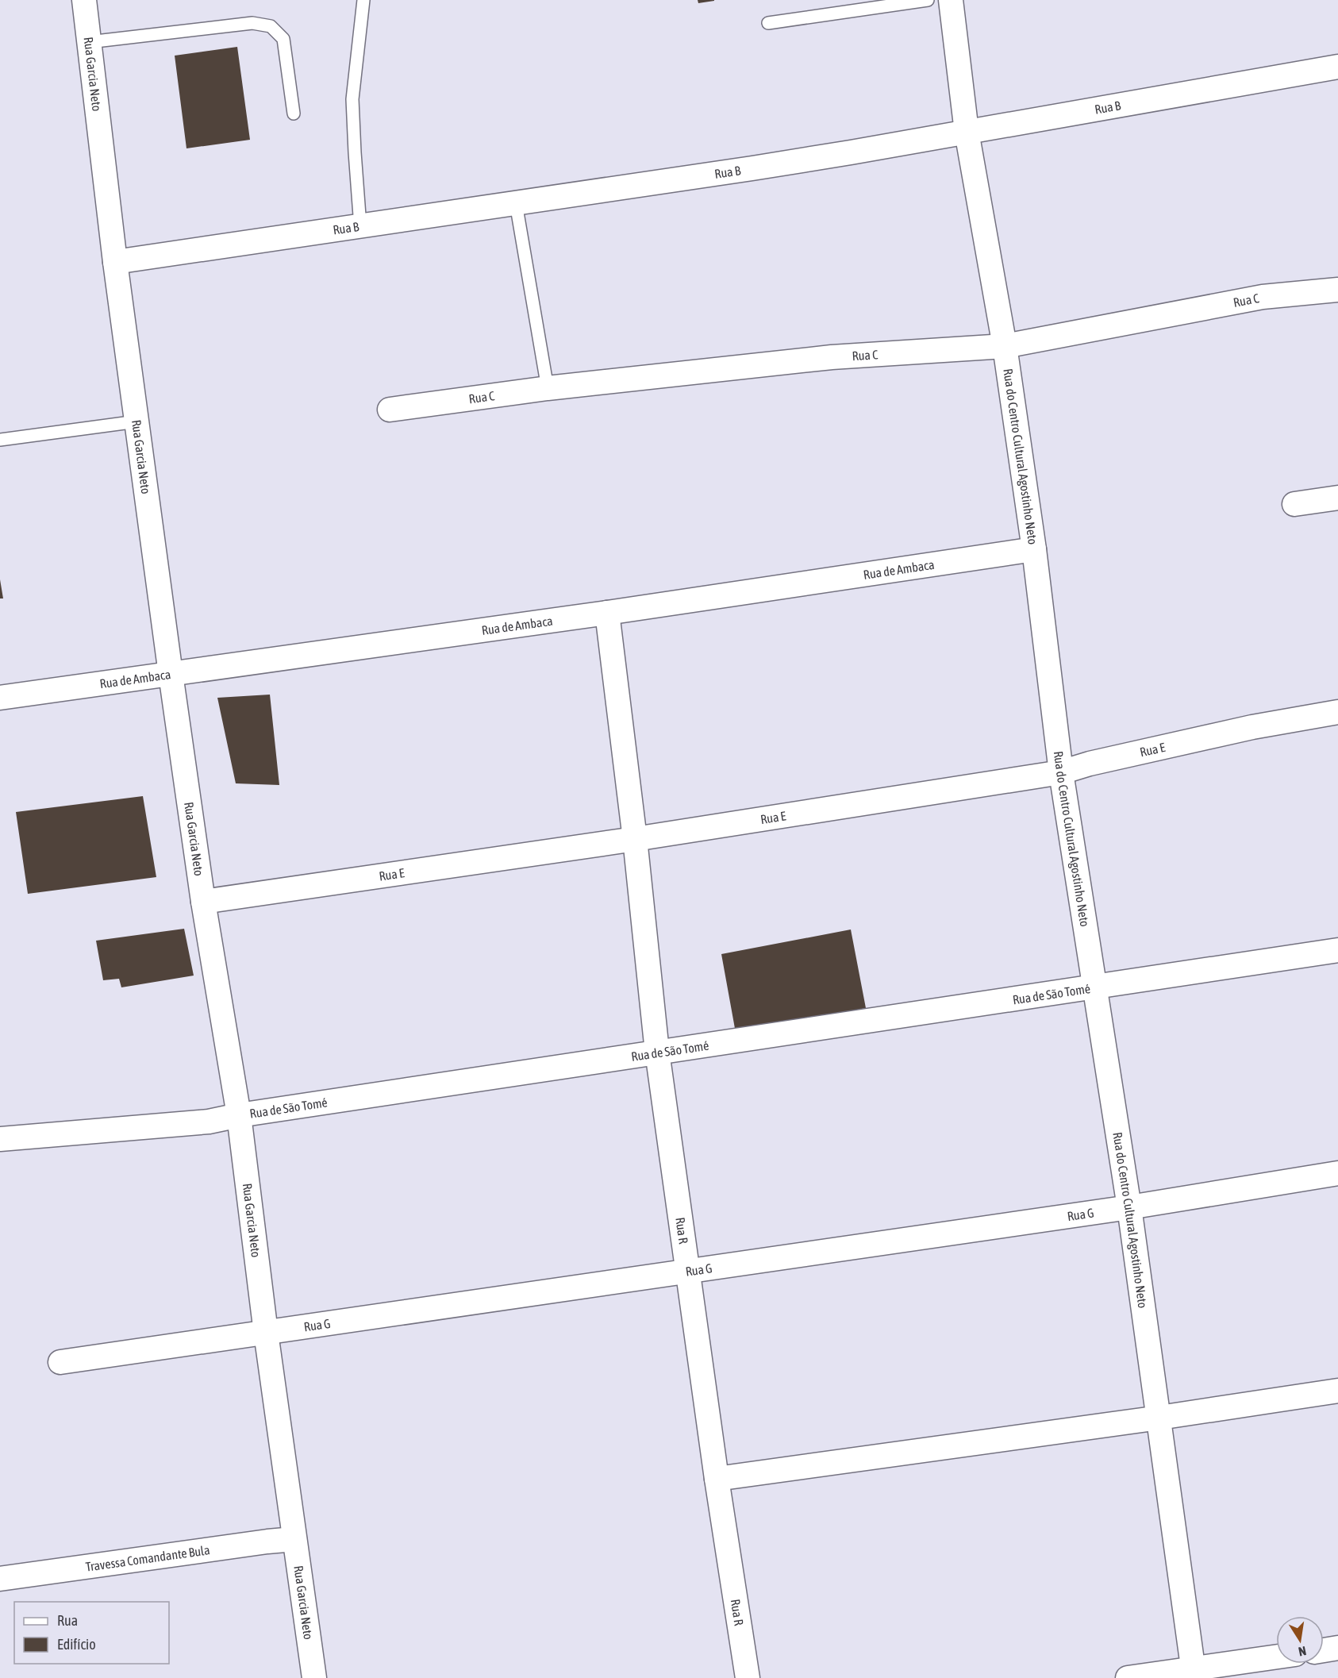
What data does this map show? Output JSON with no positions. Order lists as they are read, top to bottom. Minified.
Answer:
{"streets":{"street":["Rua Garcia Neto","Rua B","Rua C","Rua do Centro Cultural Agostinho Neto","Rua de Ambaca","Rua E","Rua de São Tomé","Rua G","Rua R","Travessa Comandante Bula"]},"crossings":[["Rua Garcia Neto","Rua B"],["Rua Garcia Neto","Rua de Ambaca"],["Rua Garcia Neto","Rua E"],["Rua Garcia Neto","Rua de São Tomé"],["Rua Garcia Neto","Rua G"],["Rua Garcia Neto","Travessa Comandante Bula"],["Rua B","Rua do Centro Cultural Agostinho Neto"],["Rua C","Rua do Centro Cultural Agostinho Neto"],["Rua do Centro Cultural Agostinho Neto","Rua de Ambaca"],["Rua do Centro Cultural Agostinho Neto","Rua E"],["Rua do Centro Cultural Agostinho Neto","Rua de São Tomé"],["Rua do Centro Cultural Agostinho Neto","Rua G"],["Rua de Ambaca","Rua R"],["Rua E","Rua R"],["Rua de São Tomé","Rua R"],["Rua G","Rua R"]],"legend":["Rua","Edifício"],"north":"bottom"}
